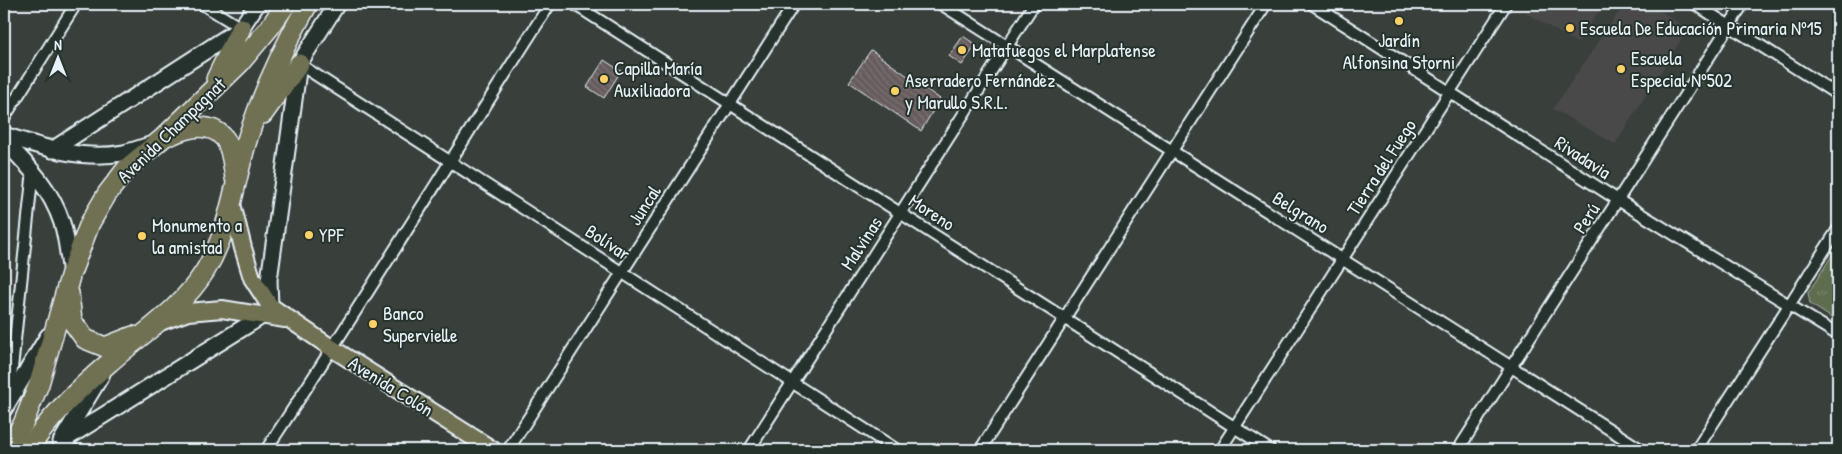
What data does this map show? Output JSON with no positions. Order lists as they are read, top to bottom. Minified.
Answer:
{"streets":{"highway":["Avenida Champagnat","Avenida Colón"],"street":["Rivadavia","Tierra del Fuego","Juncal","Moreno","Belgrano","Perú","Bolívar","Malvinas"]},"crossings":[["Avenida Champagnat","Avenida Colón"],["Rivadavia","Tierra del Fuego"],["Rivadavia","Perú"],["Tierra del Fuego","Moreno"],["Tierra del Fuego","Belgrano"],["Juncal","Moreno"],["Juncal","Bolívar"],["Moreno","Malvinas"],["Belgrano","Perú"],["Belgrano","Malvinas"],["Bolívar","Malvinas"]],"places":["Jardín Alfonsina Storni","Escuela De Educación Primaria Nº15","Matafuegos el Marplatense","Escuela Especial Nº502","Capilla María Auxiliadora","Aserradero Fernández y Marullo S.R.L.","YPF","Monumento a la amistad","Banco Supervielle"],"north":"top"}
